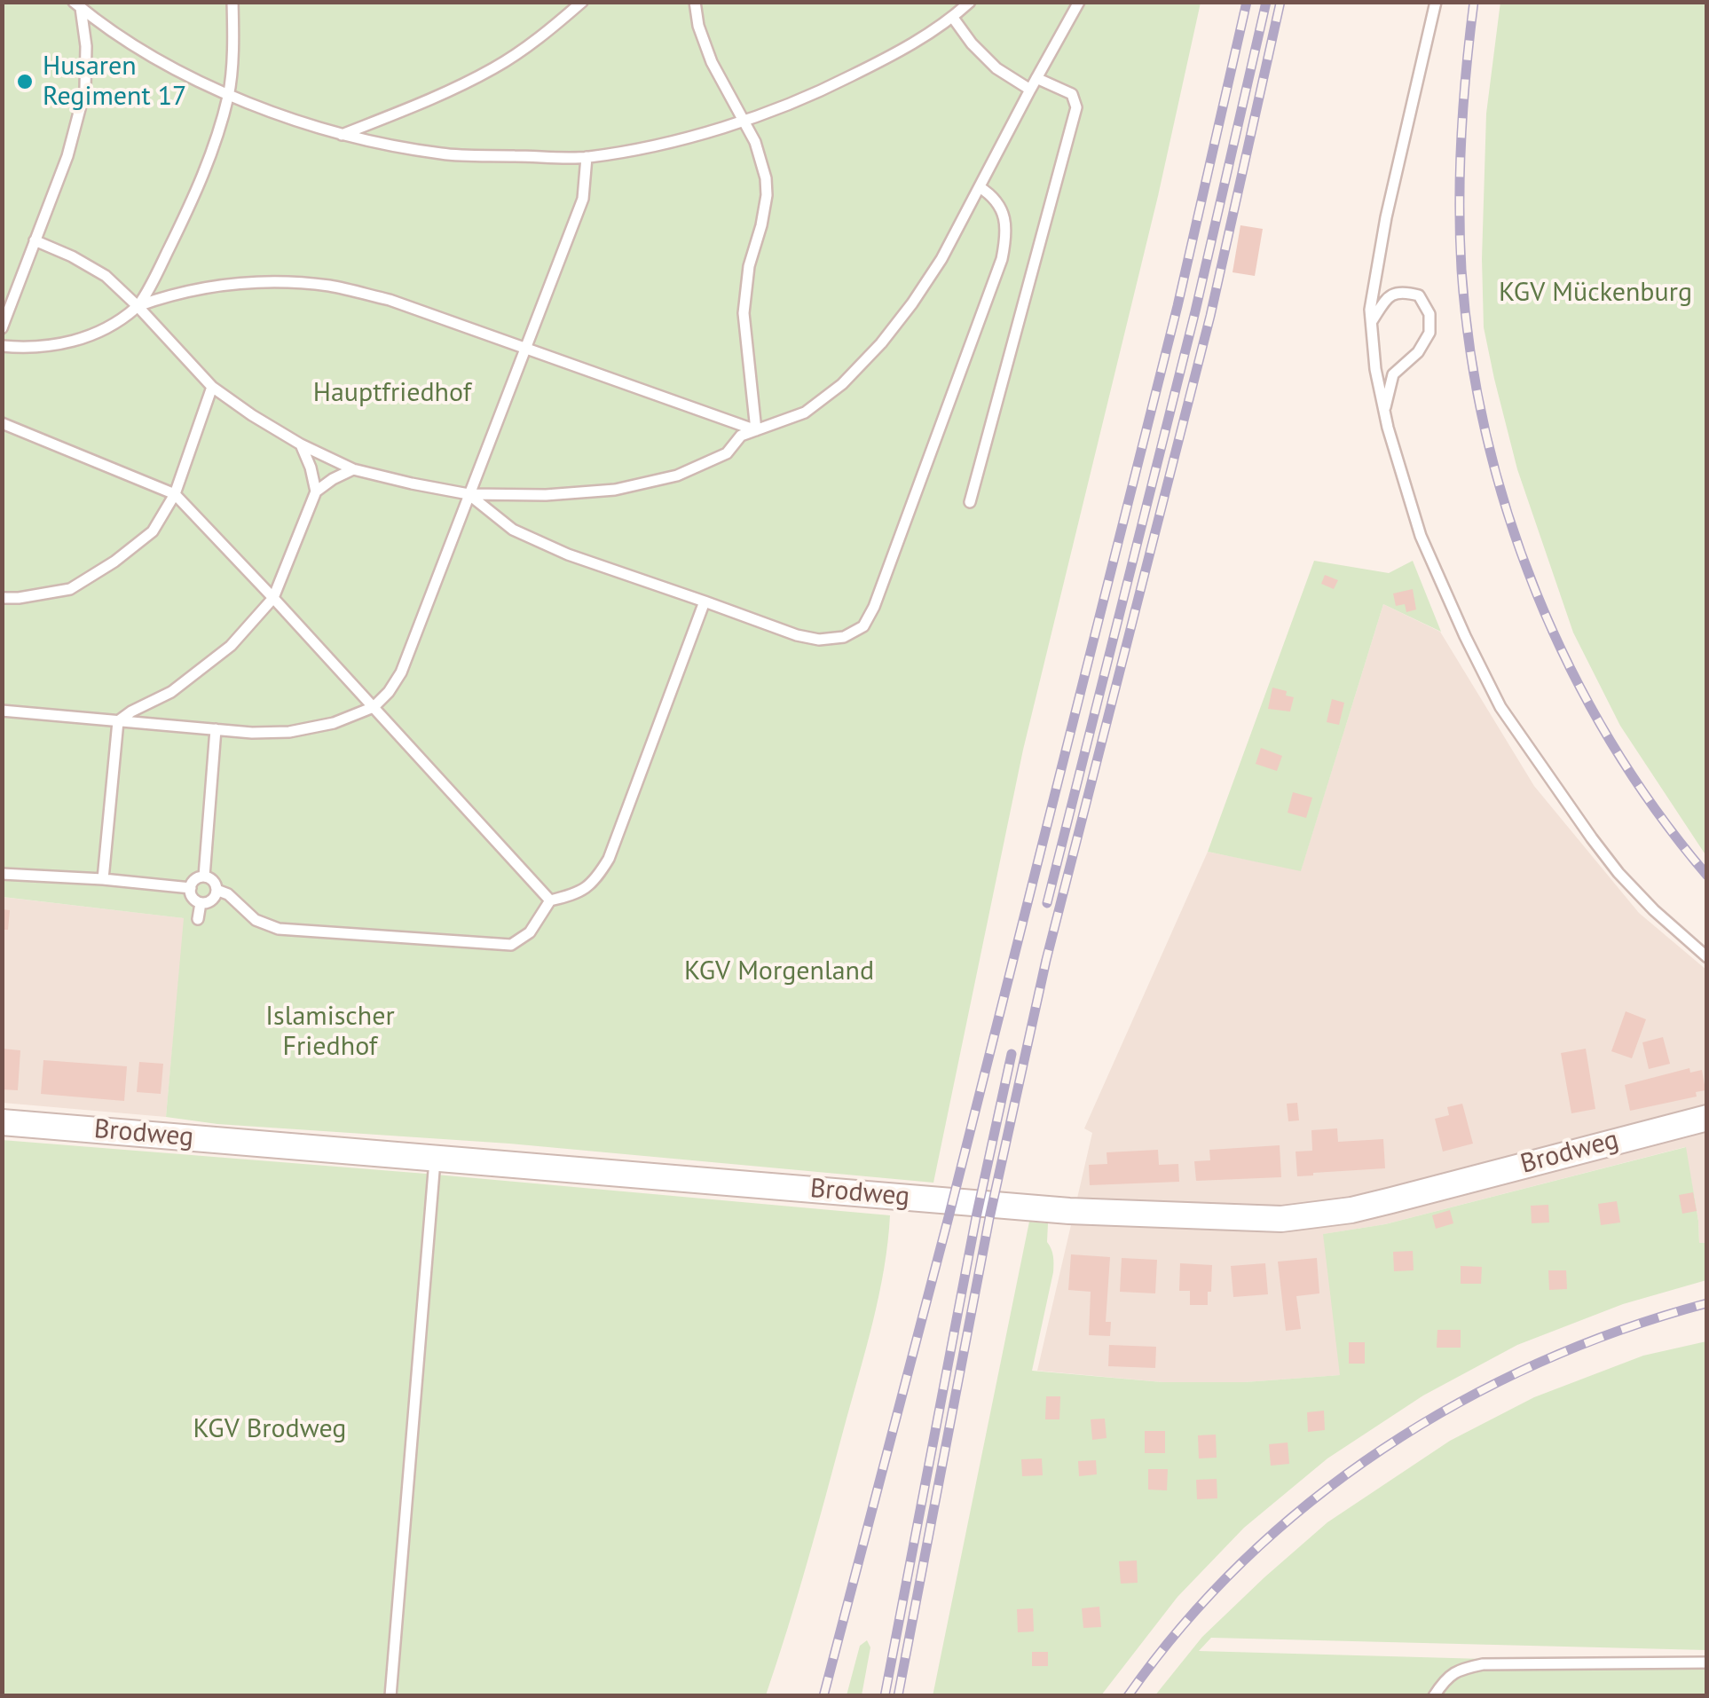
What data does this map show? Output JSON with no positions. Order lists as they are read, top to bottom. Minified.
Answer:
{"streets":{"street":["Brodweg"]},"parks":["KGV Mückenburg","Hauptfriedhof","KGV Morgenland","Islamischer Friedhof","KGV Brodweg"],"places":["Husaren Regiment 17"]}
